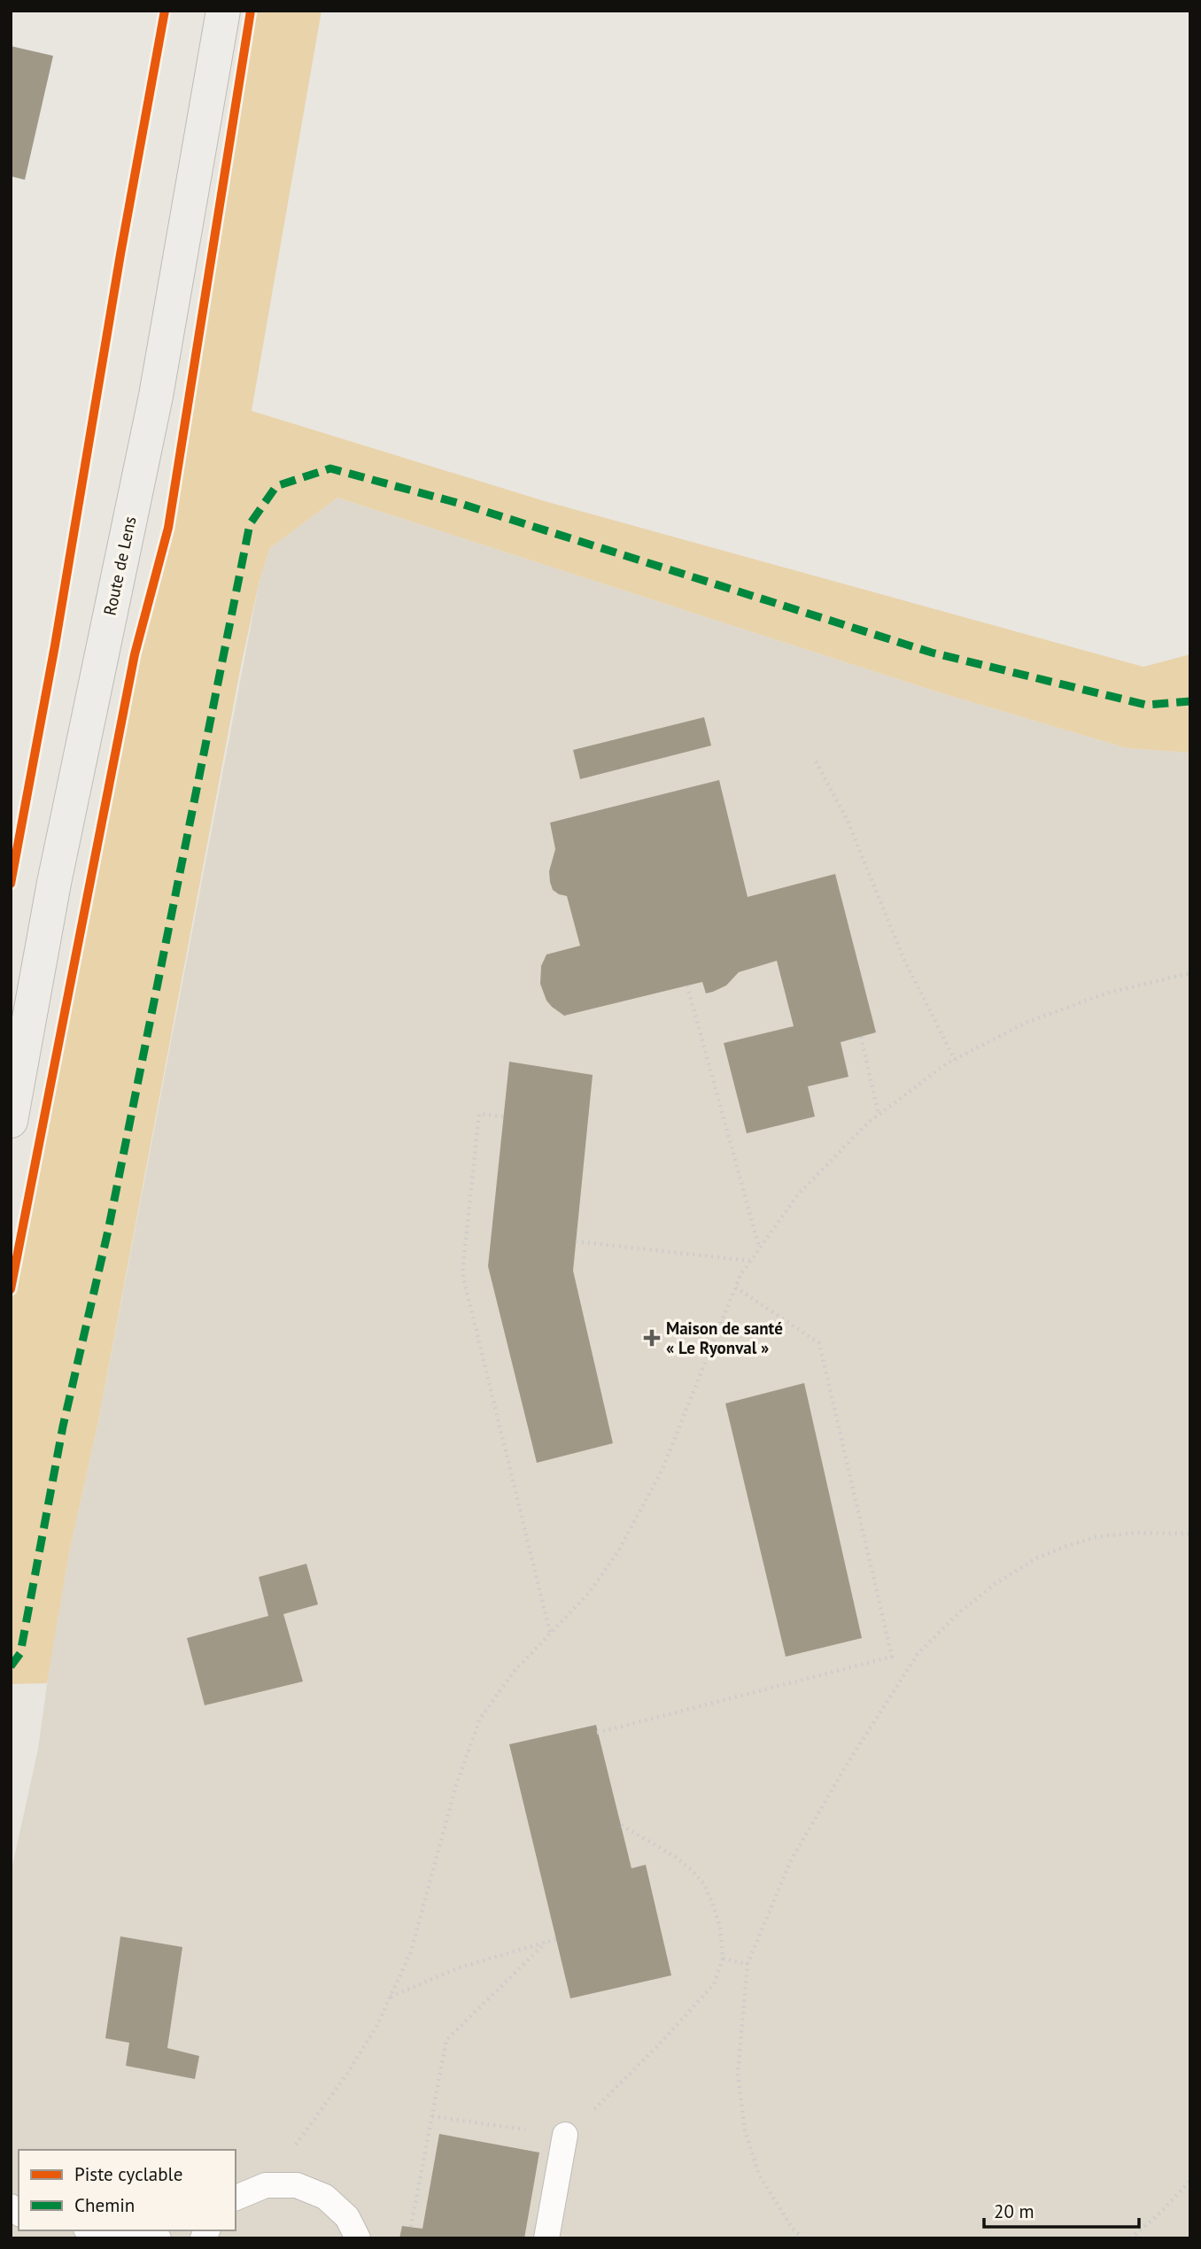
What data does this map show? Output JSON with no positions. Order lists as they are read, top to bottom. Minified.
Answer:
{"streets":{"main road":["Route de Lens"]},"places":{"health":["Maison de santé « Le Ryonval »"]},"legend":["Piste cyclable","Chemin"],"scale_bar":"20 m"}
